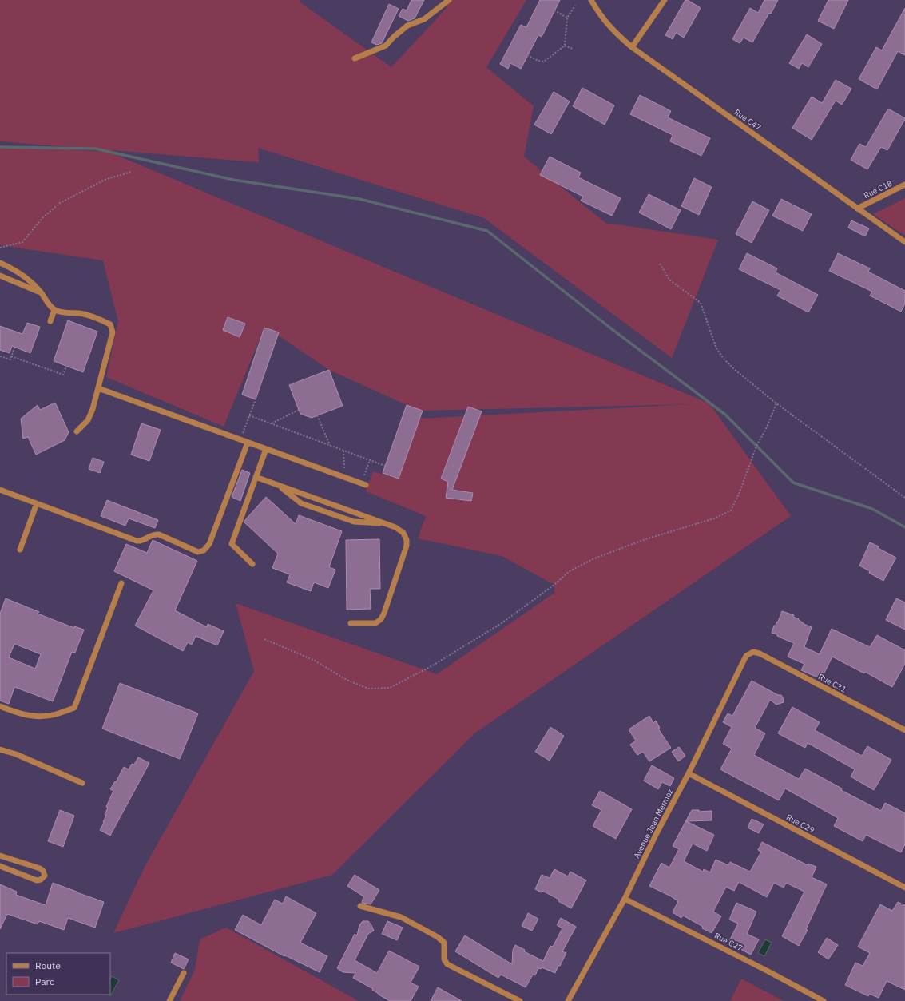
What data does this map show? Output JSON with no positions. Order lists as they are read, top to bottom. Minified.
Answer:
{"streets":{"street":["Rue C47","Rue C18","Rue C31","Avenue Jean Mermoz","Rue C29","Rue C27"]},"crossings":[["Rue C47","Rue C18"],["Rue C31","Avenue Jean Mermoz"],["Avenue Jean Mermoz","Rue C29"],["Avenue Jean Mermoz","Rue C27"]],"legend":["Route","Parc"]}
